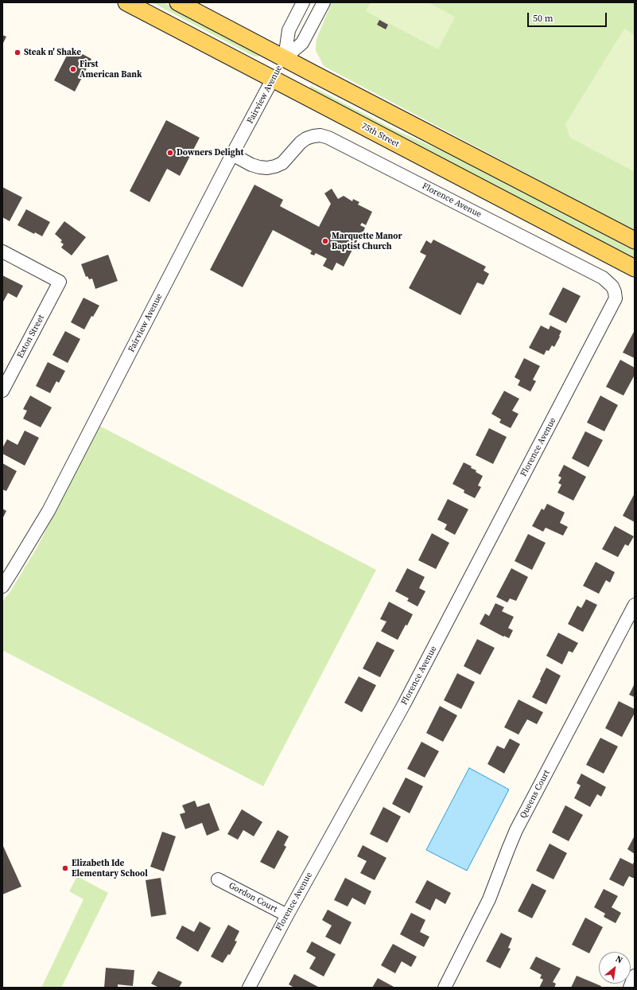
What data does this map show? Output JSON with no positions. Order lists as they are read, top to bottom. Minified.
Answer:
{"streets":{"main road":["Fairview Avenue","75th Street"],"street":["Florence Avenue","Exton Street","Queens Court","Gordon Court"]},"crossings":[["Fairview Avenue","75th Street"],["Fairview Avenue","Florence Avenue"],["Florence Avenue","Gordon Court"]],"places":["Steak n' Shake","First American Bank","Downers Delight","Marquette Manor Baptist Church","Elizabeth Ide Elementary School"],"scale_bar":"50 m","north":"top right"}
